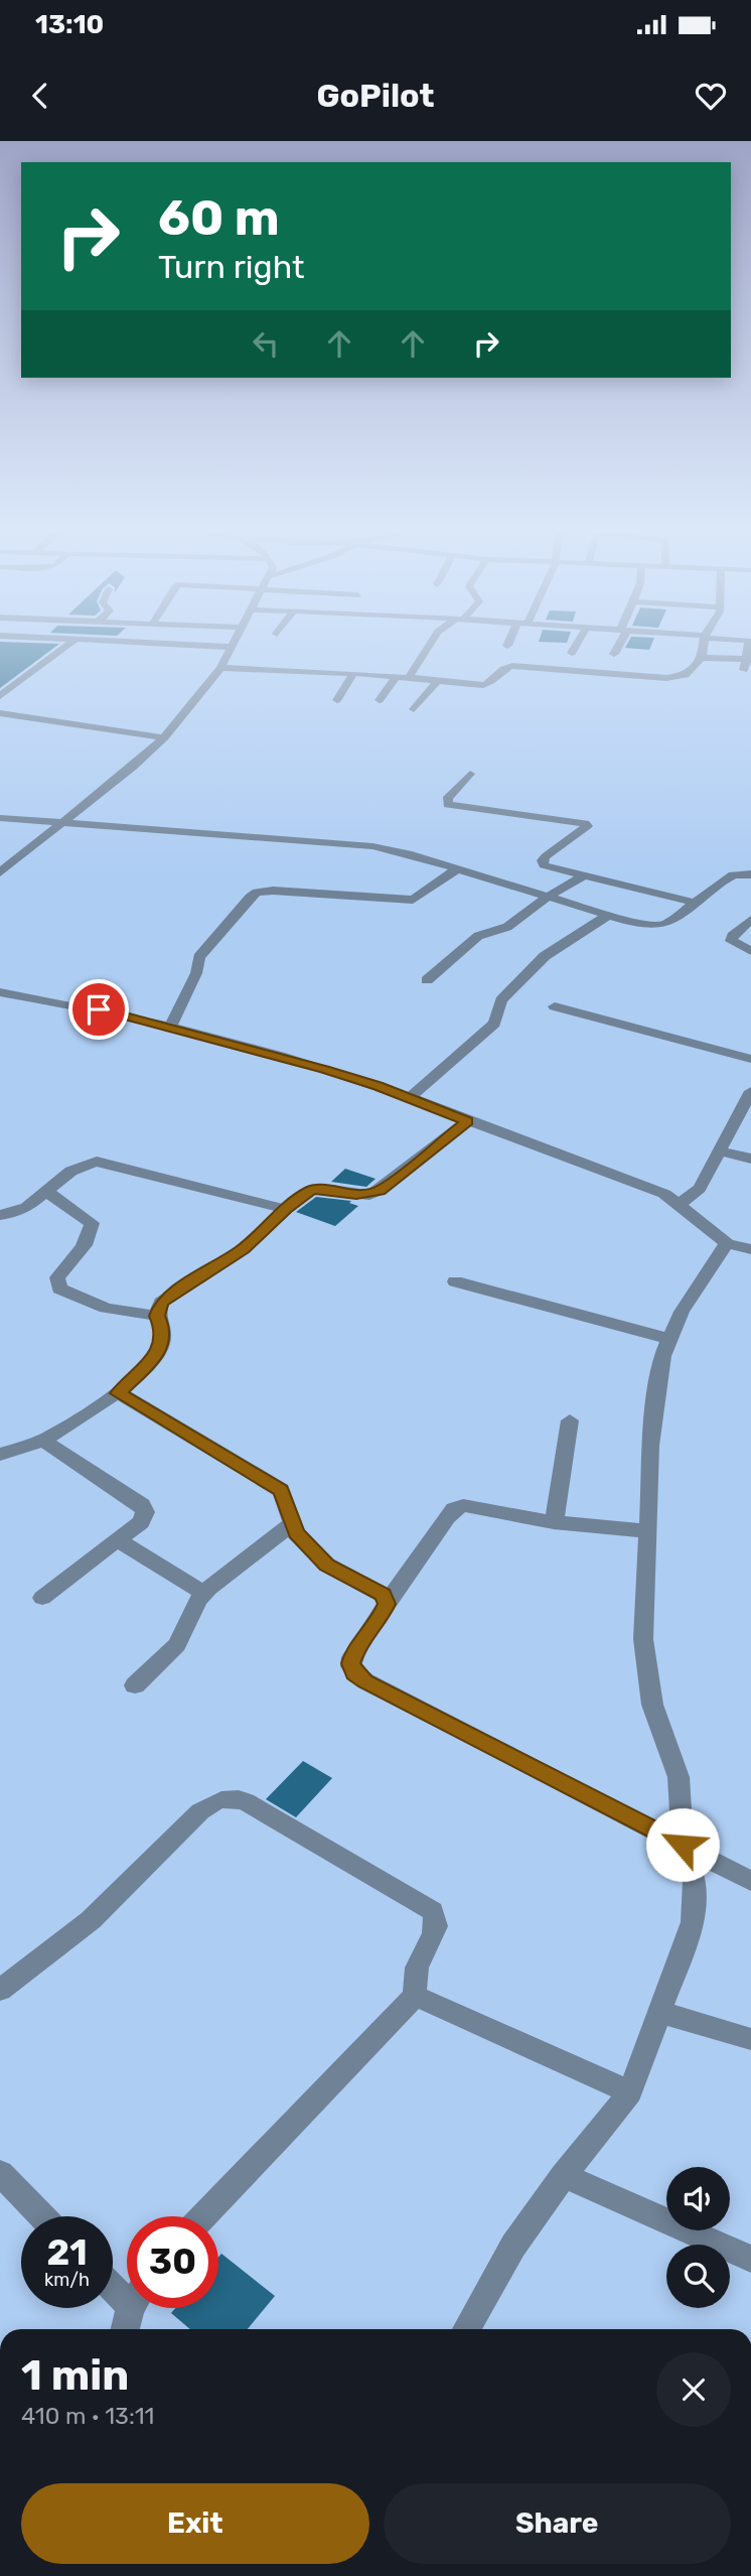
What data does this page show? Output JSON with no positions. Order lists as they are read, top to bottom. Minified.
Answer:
{"page":{"status":"13:10","header":"GoPilot","turn":["60 m","Turn right"],"speed":"21 km/h","limit":"30","heading":["1 min","410 m · 13:11"],"buttons":["Exit","Share"]}}
